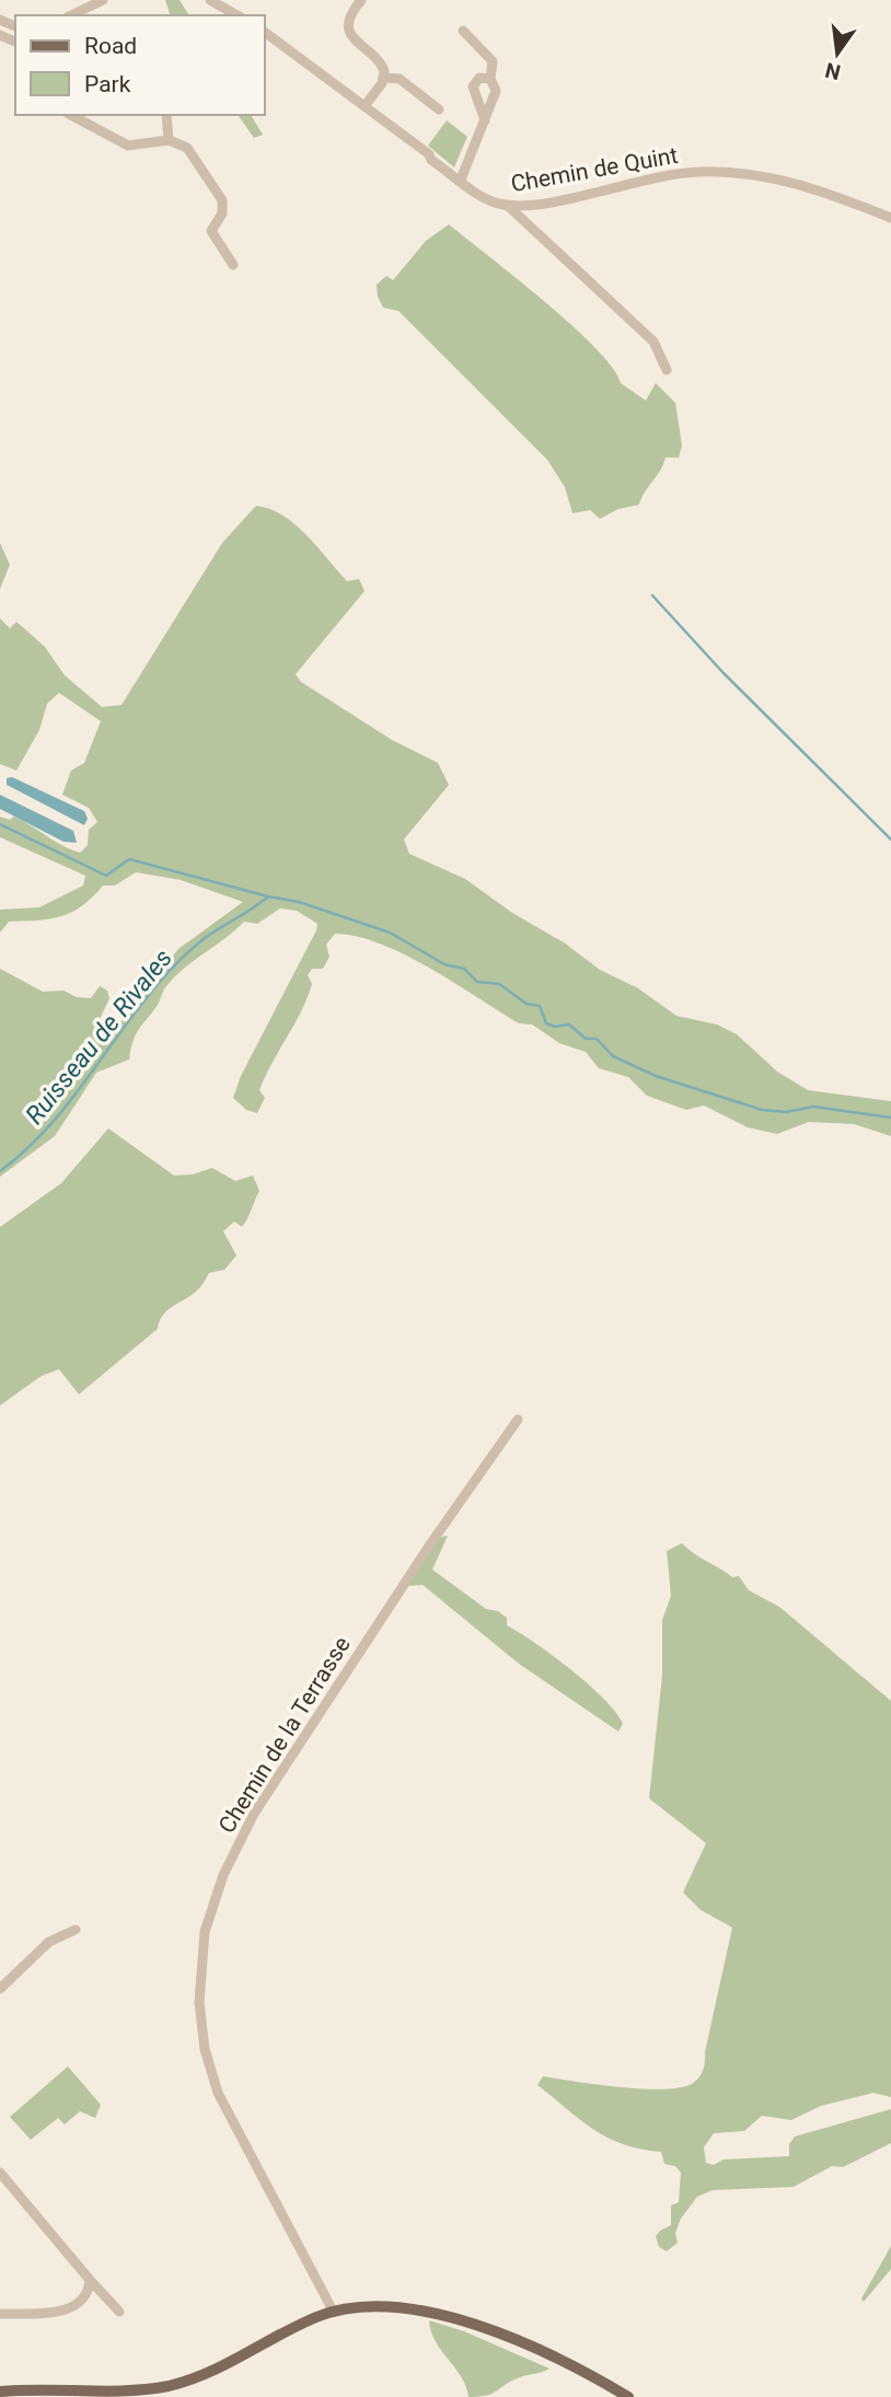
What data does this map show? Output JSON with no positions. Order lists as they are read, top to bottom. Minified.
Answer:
{"streets":{"street":["Chemin de Quint","Chemin de la Terrasse"]},"water":["Ruisseau de Rivales"],"legend":["Road","Park"],"north":"bottom"}
